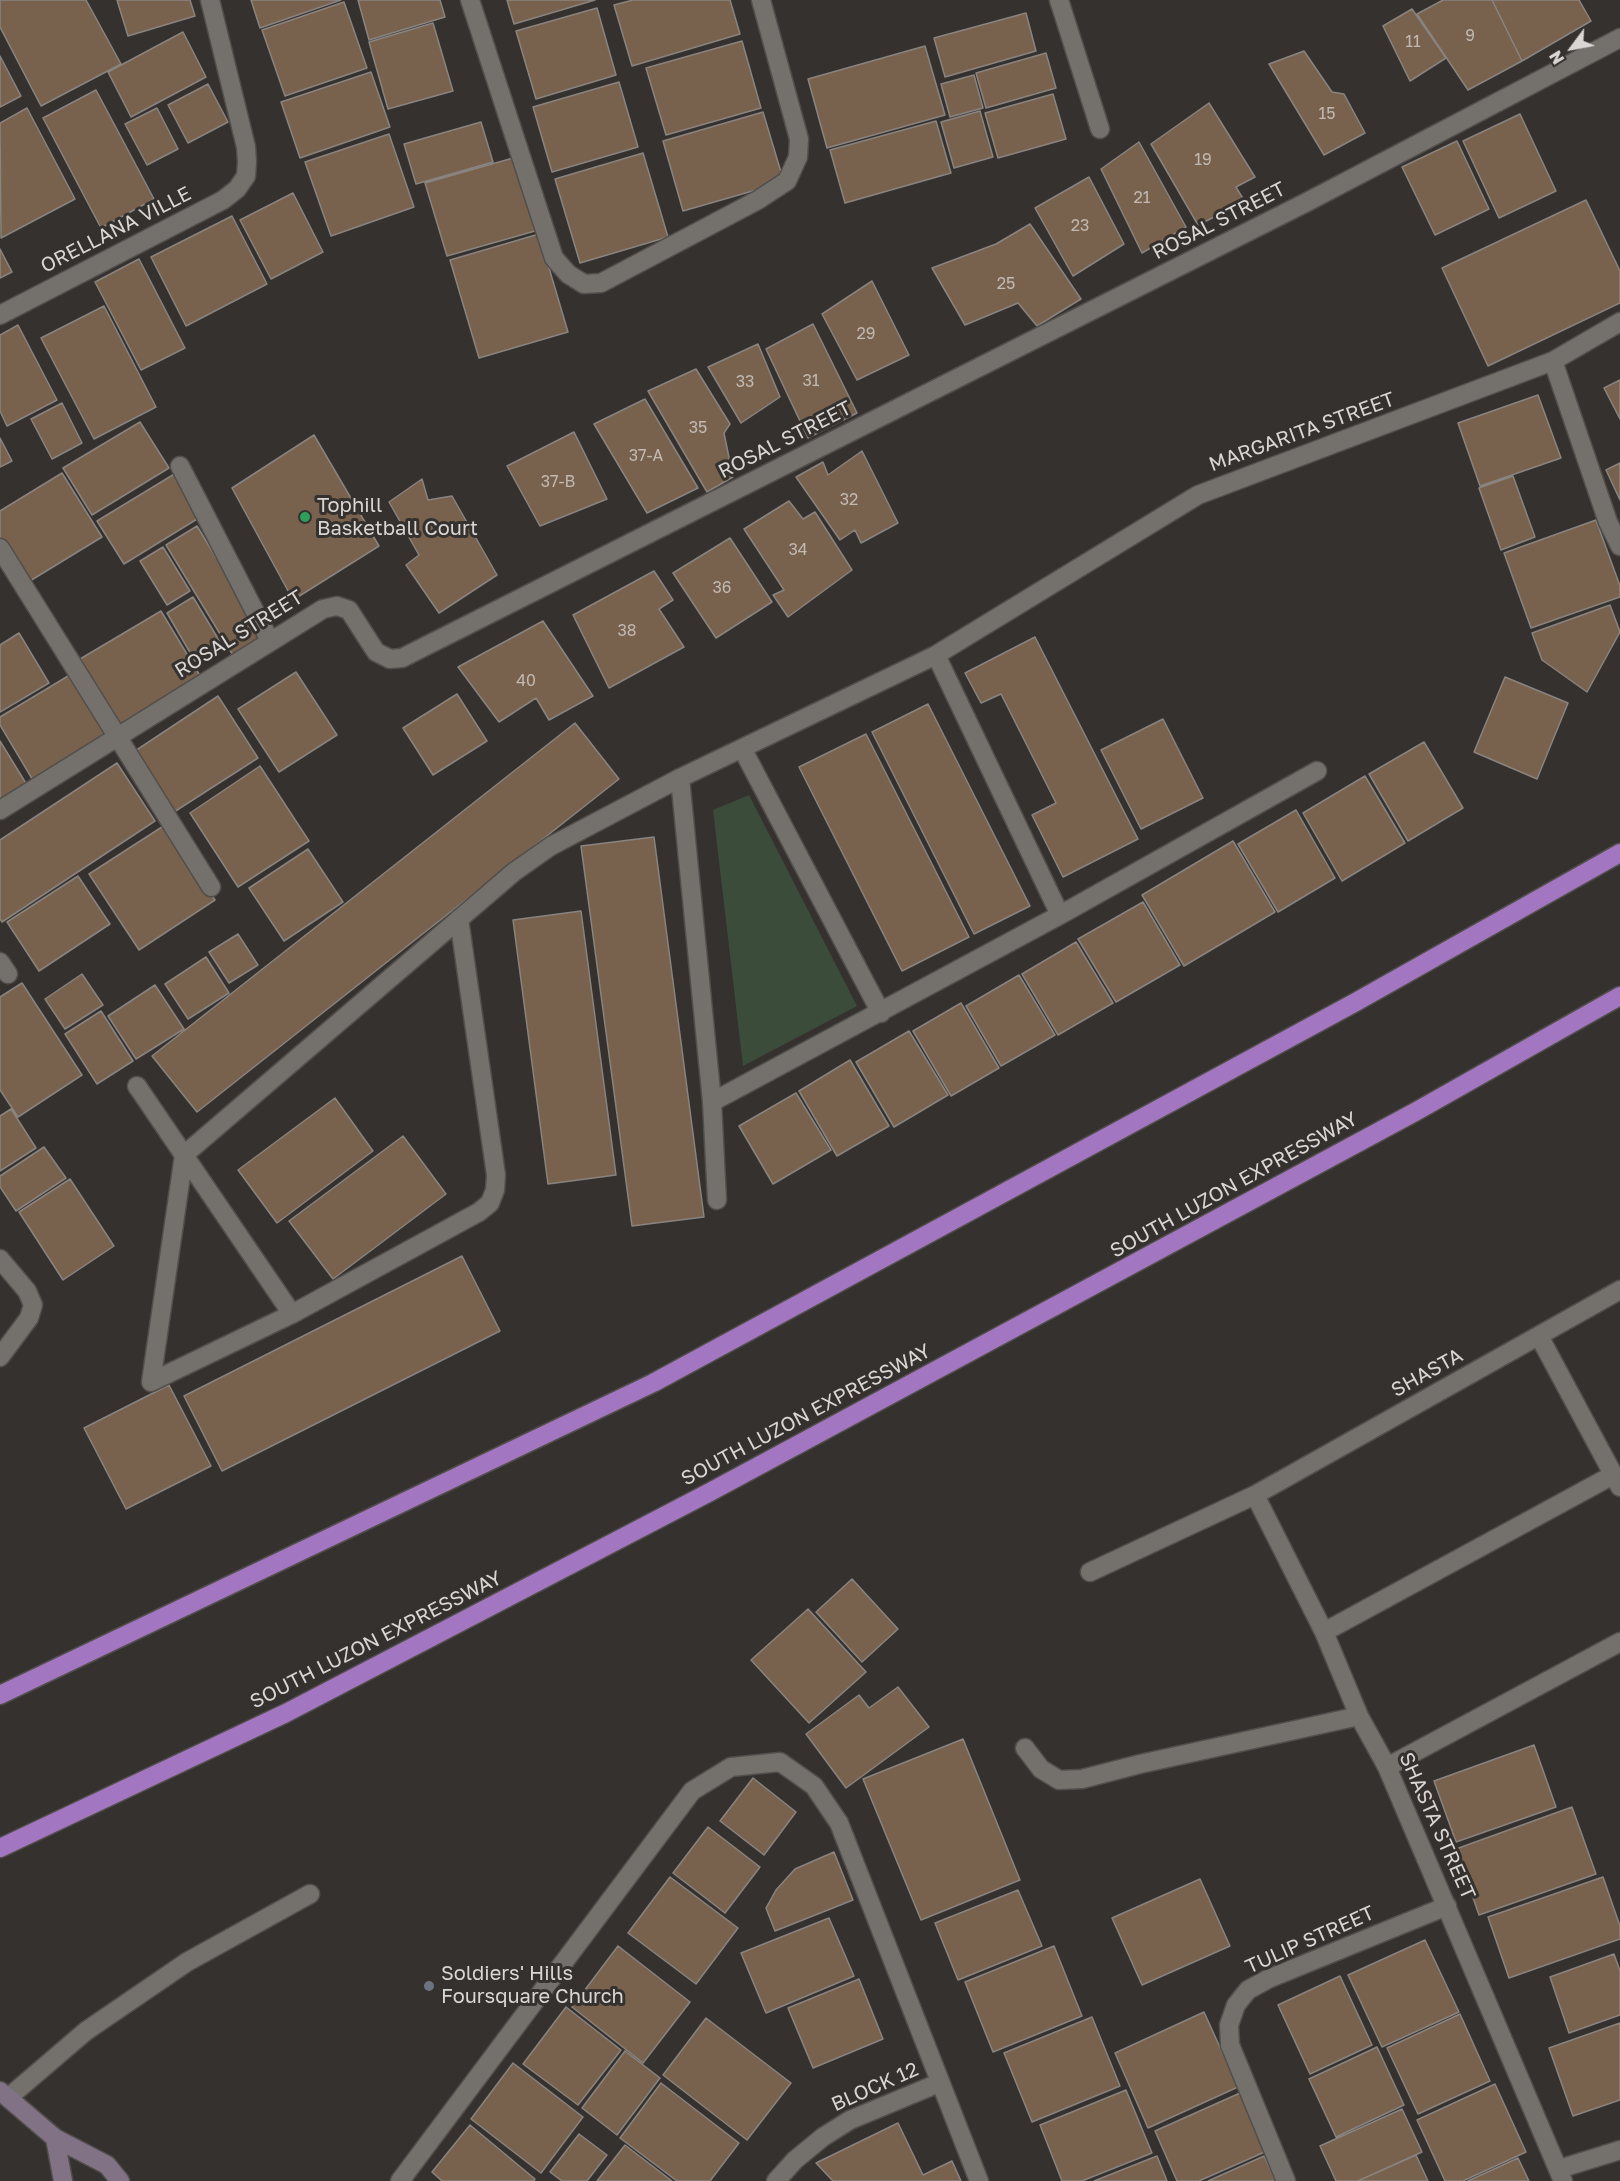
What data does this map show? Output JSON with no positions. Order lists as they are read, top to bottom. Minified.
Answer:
{"streets":{"highway":["SOUTH LUZON EXPRESSWAY"],"street":["ROSAL STREET","ORELLANA VILLE","MARGARITA STREET","SHASTA","SHASTA STREET","TULIP STREET","BLOCK 12"]},"crossings":[["SHASTA","SHASTA STREET"],["SHASTA STREET","TULIP STREET"]],"places":["Tophill Basketball Court","Soldiers' Hills Foursquare Church"],"house_numbers":["9","11","15","19","21","23","25","29","31","33","35","37-A","37-B","32","34","36","38","40"],"north":"bottom left"}
